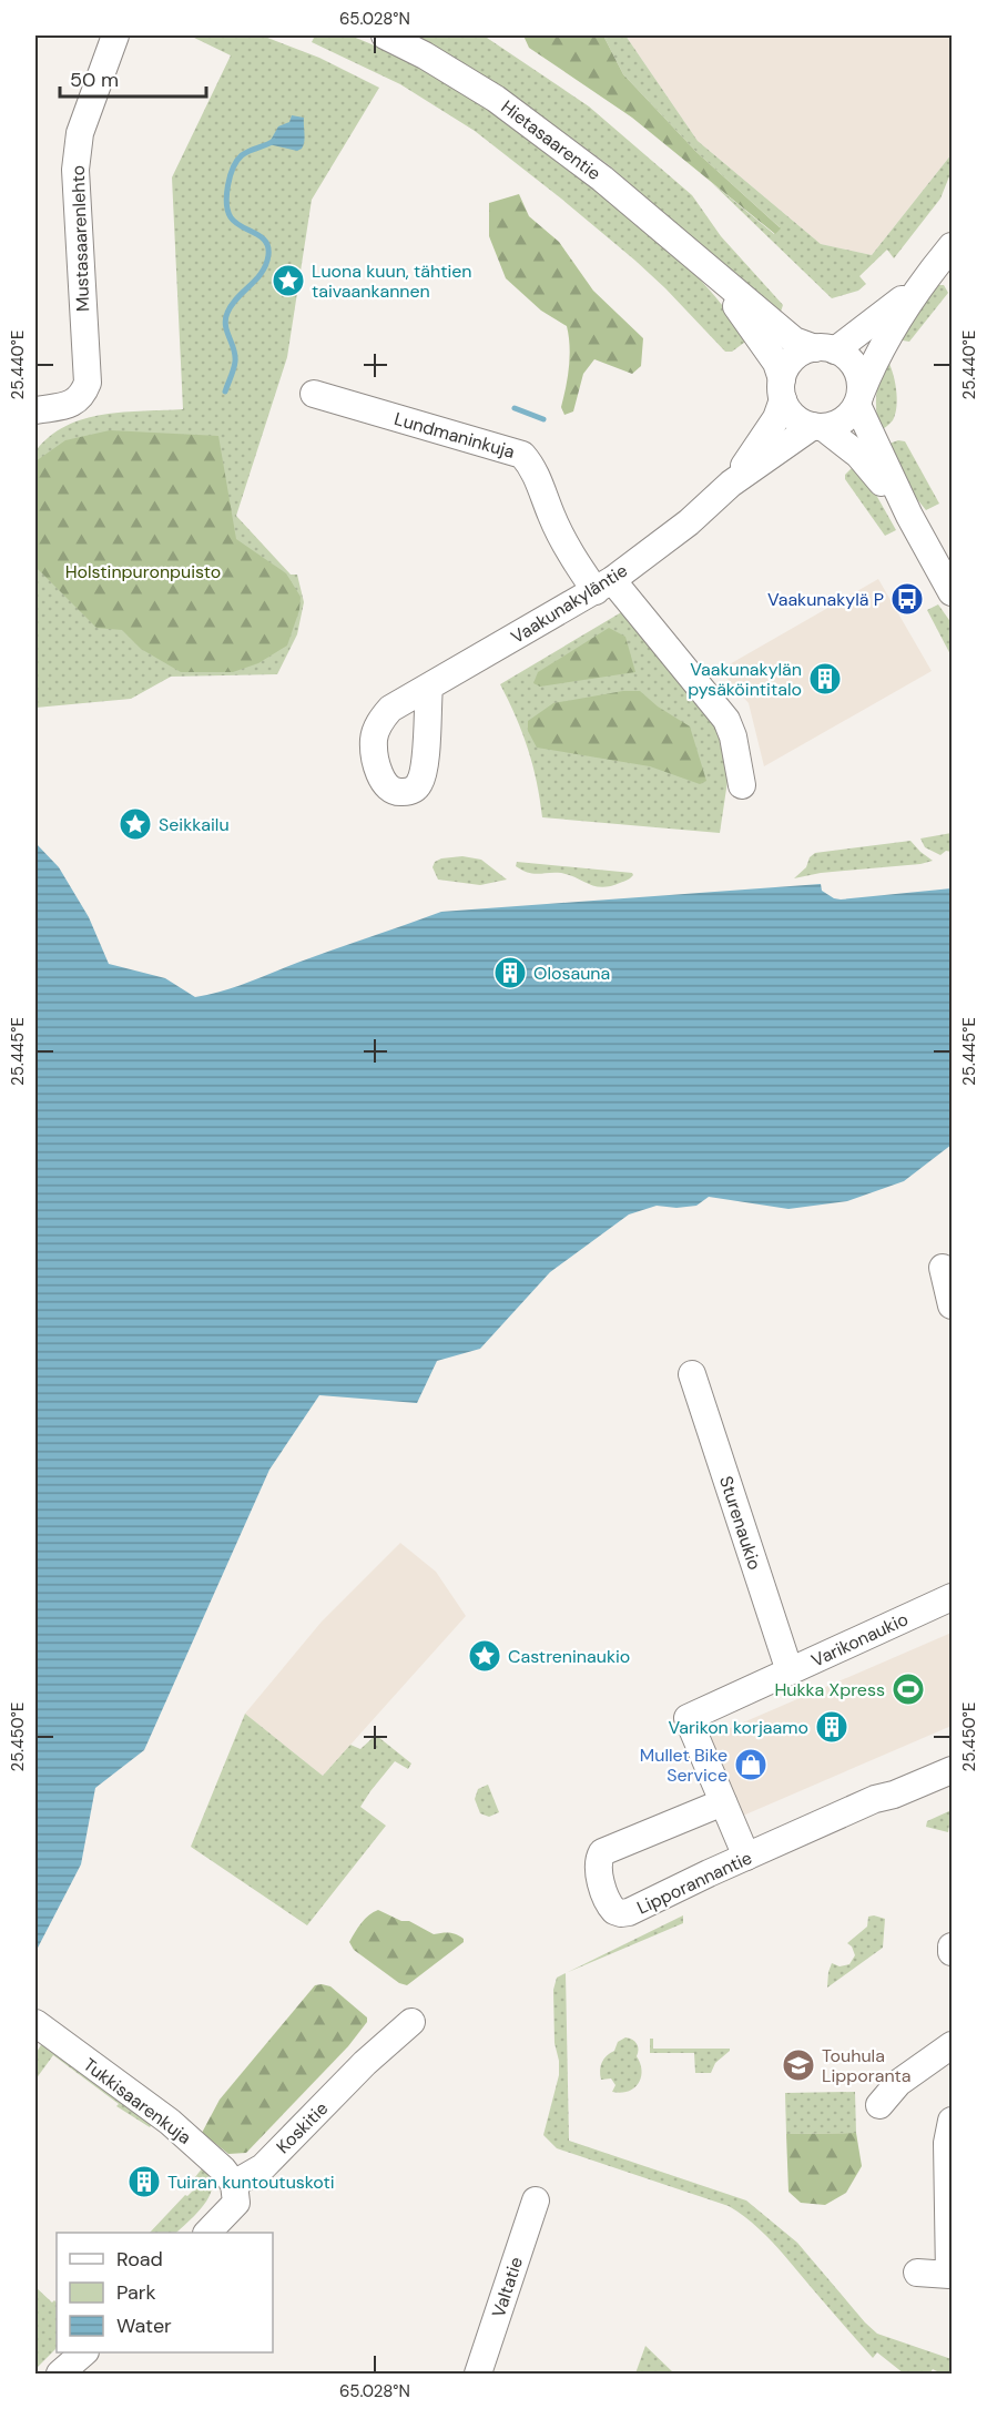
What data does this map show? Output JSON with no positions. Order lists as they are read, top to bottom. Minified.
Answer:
{"streets":{"street":["Hietasaarentie","Mustasaarenlehto","Lundmaninkuja","Vaakunakyläntie","Sturenaukio","Varikonaukio","Lipporannantie","Tukkisaarenkuja","Koskitie","Valtatie"]},"crossings":[["Hietasaarentie","Vaakunakyläntie"],["Lundmaninkuja","Vaakunakyläntie"],["Sturenaukio","Varikonaukio"],["Varikonaukio","Lipporannantie"],["Tukkisaarenkuja","Koskitie"]],"parks":["Holstinpuronpuisto"],"places":{"place":["Luona kuun, tähtien taivaankannen","Seikkailu","Castreninaukio"],"bus stop":["Vaakunakylä P"],"building":["Vaakunakylän pysäköintitalo","Olosauna","Varikon korjaamo","Tuiran kuntoutuskoti"],"sports":["Hukka Xpress"],"shop":["Mullet Bike Service"],"school or university":["Touhula Lipporanta"]},"legend":["Road","Park","Water"],"scale_bar":"50 m","coordinates":["65.028°N","25.440°E","25.445°E","25.450°E"]}
